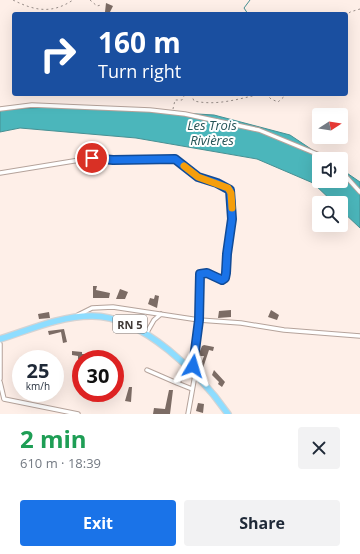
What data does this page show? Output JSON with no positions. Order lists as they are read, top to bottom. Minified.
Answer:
{"streets":{"main road":["RN 5"]},"water":["Les Trois Rivières"],"north":"right","page":{"turn":["160 m","Turn right"],"speed":"25 km/h","limit":"30","heading":["2 min","610 m · 18:39"],"buttons":["Exit","Share"]}}
